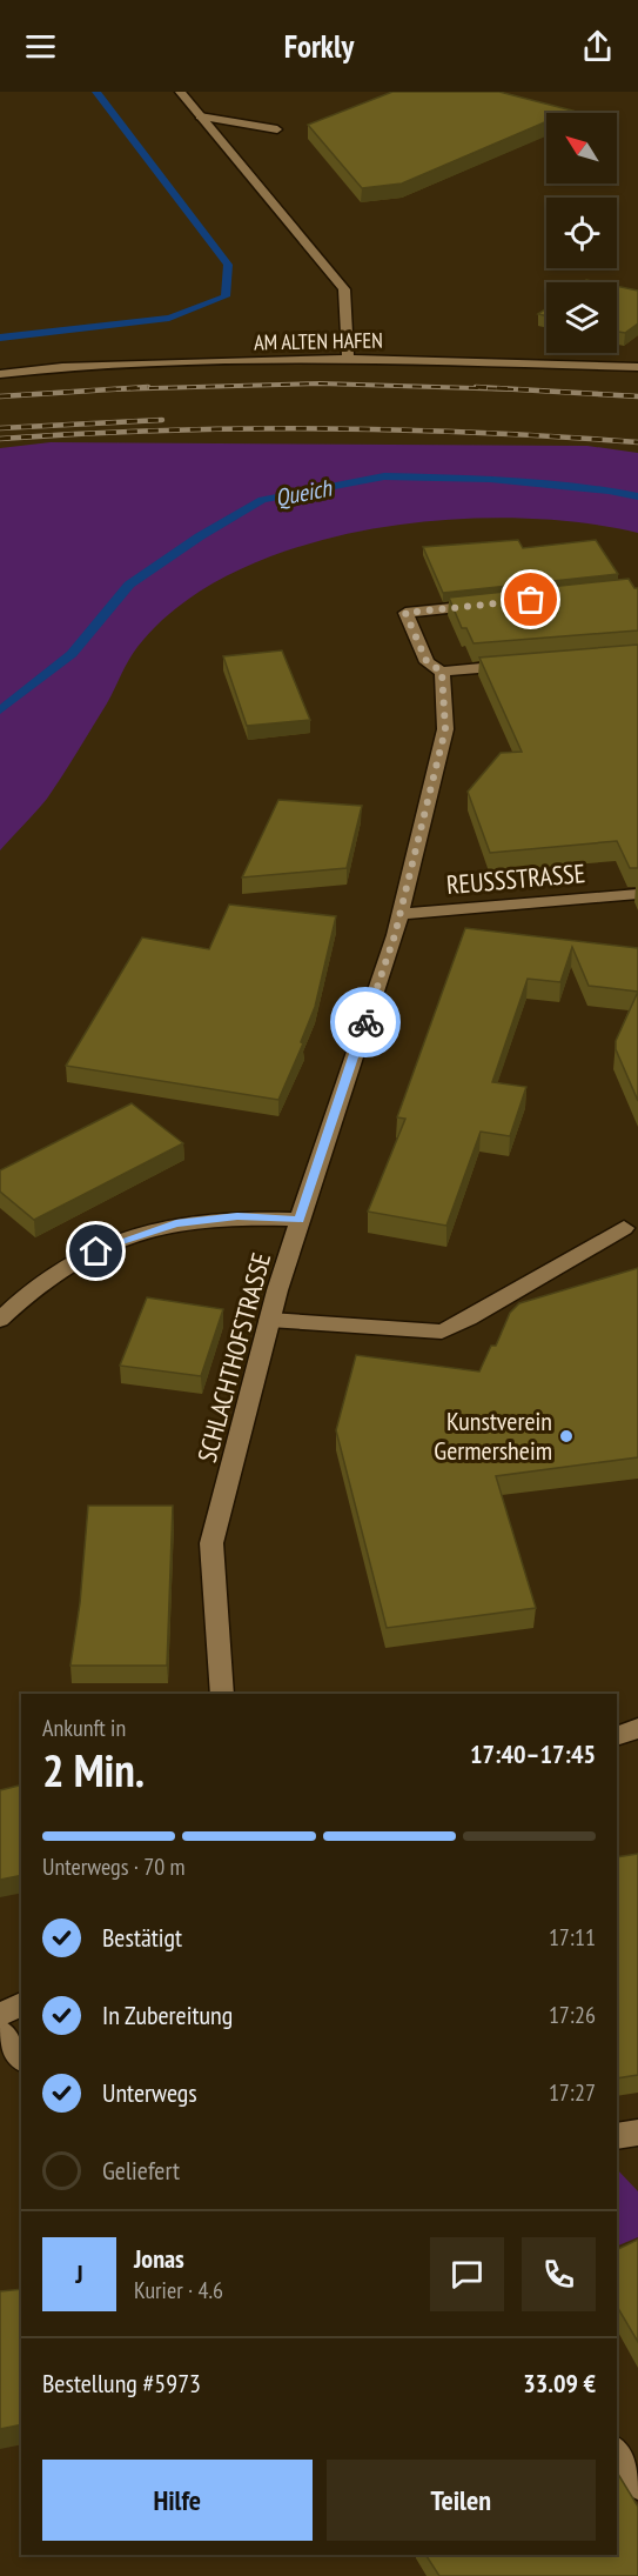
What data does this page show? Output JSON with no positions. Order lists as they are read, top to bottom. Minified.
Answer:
{"streets":{"street":["AM ALTEN HAFEN","REUSSSTRASSE","SCHLACHTHOFSTRASSE"]},"crossings":[["REUSSSTRASSE","SCHLACHTHOFSTRASSE"]],"water":["Queich"],"places":["Kunstverein Germersheim"],"north":"top left","page":{"header":"Forkly","heading":["2 Min.","Ankunft in","17:40–17:45"],"panel":["Jonas","Kurier · 4.6","Bestellung #5973","33.09 €"],"bar":"Unterwegs · 70 m","list":[["Bestätigt","17:11"],["In Zubereitung","17:26"],["Unterwegs","17:27"],"Geliefert"],"round":"J","buttons":["Hilfe","Teilen"]}}
